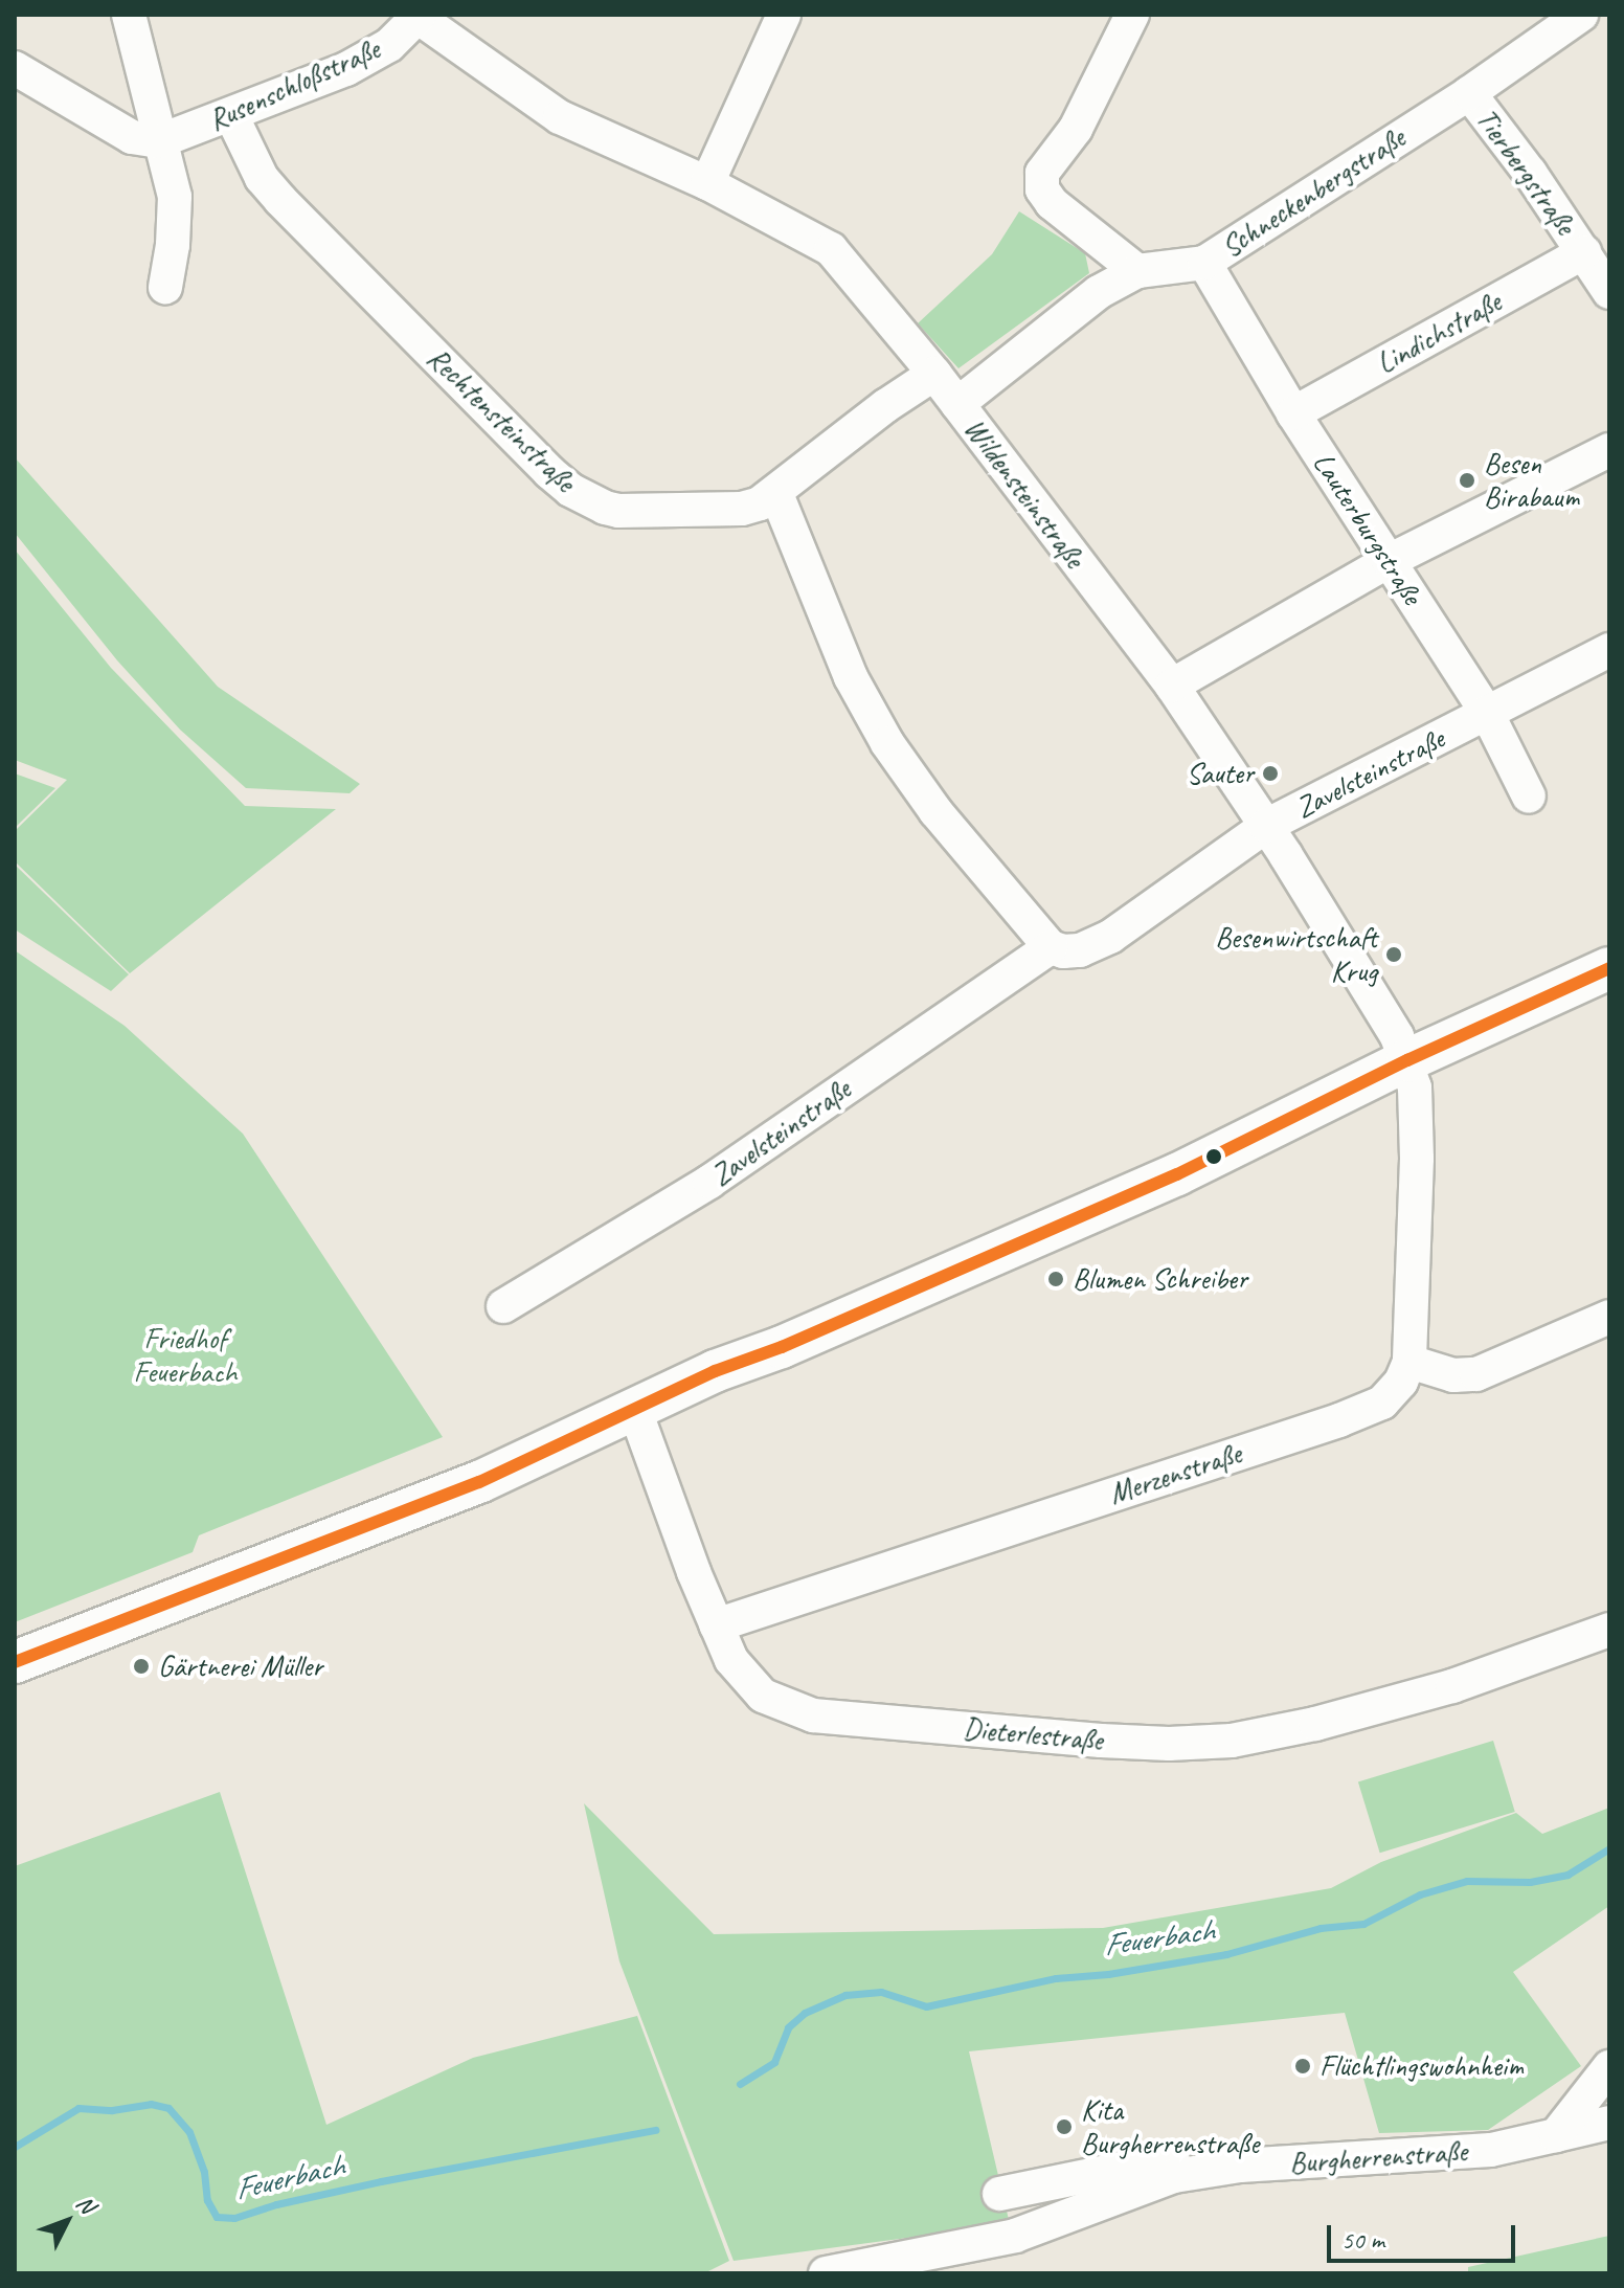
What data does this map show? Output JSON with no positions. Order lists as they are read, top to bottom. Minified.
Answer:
{"streets":{"street":["Rusenschloßstraße","Tierbergstraße","Schneckenbergstraße","Lindichstraße","Rechtensteinstraße","Wildensteinstraße","Lauterburgstraße","Zavelsteinstraße","Merzenstraße","Dieterlestraße","Burgherrenstraße"]},"crossings":[["Rusenschloßstraße","Rechtensteinstraße"],["Rusenschloßstraße","Wildensteinstraße"],["Tierbergstraße","Schneckenbergstraße"],["Tierbergstraße","Lindichstraße"],["Schneckenbergstraße","Wildensteinstraße"],["Schneckenbergstraße","Lauterburgstraße"],["Lindichstraße","Lauterburgstraße"],["Rechtensteinstraße","Wildensteinstraße"],["Wildensteinstraße","Zavelsteinstraße"],["Wildensteinstraße","Merzenstraße"],["Lauterburgstraße","Zavelsteinstraße"],["Merzenstraße","Dieterlestraße"]],"water":["Feuerbach"],"parks":["Friedhof Feuerbach"],"places":["Besen Birabaum","Sauter","Besenwirtschaft Krug","Blumen Schreiber","Gärtnerei Müller","Flüchtlingswohnheim","Kita Burgherrenstraße"],"scale_bar":"50 m","north":"top right"}
